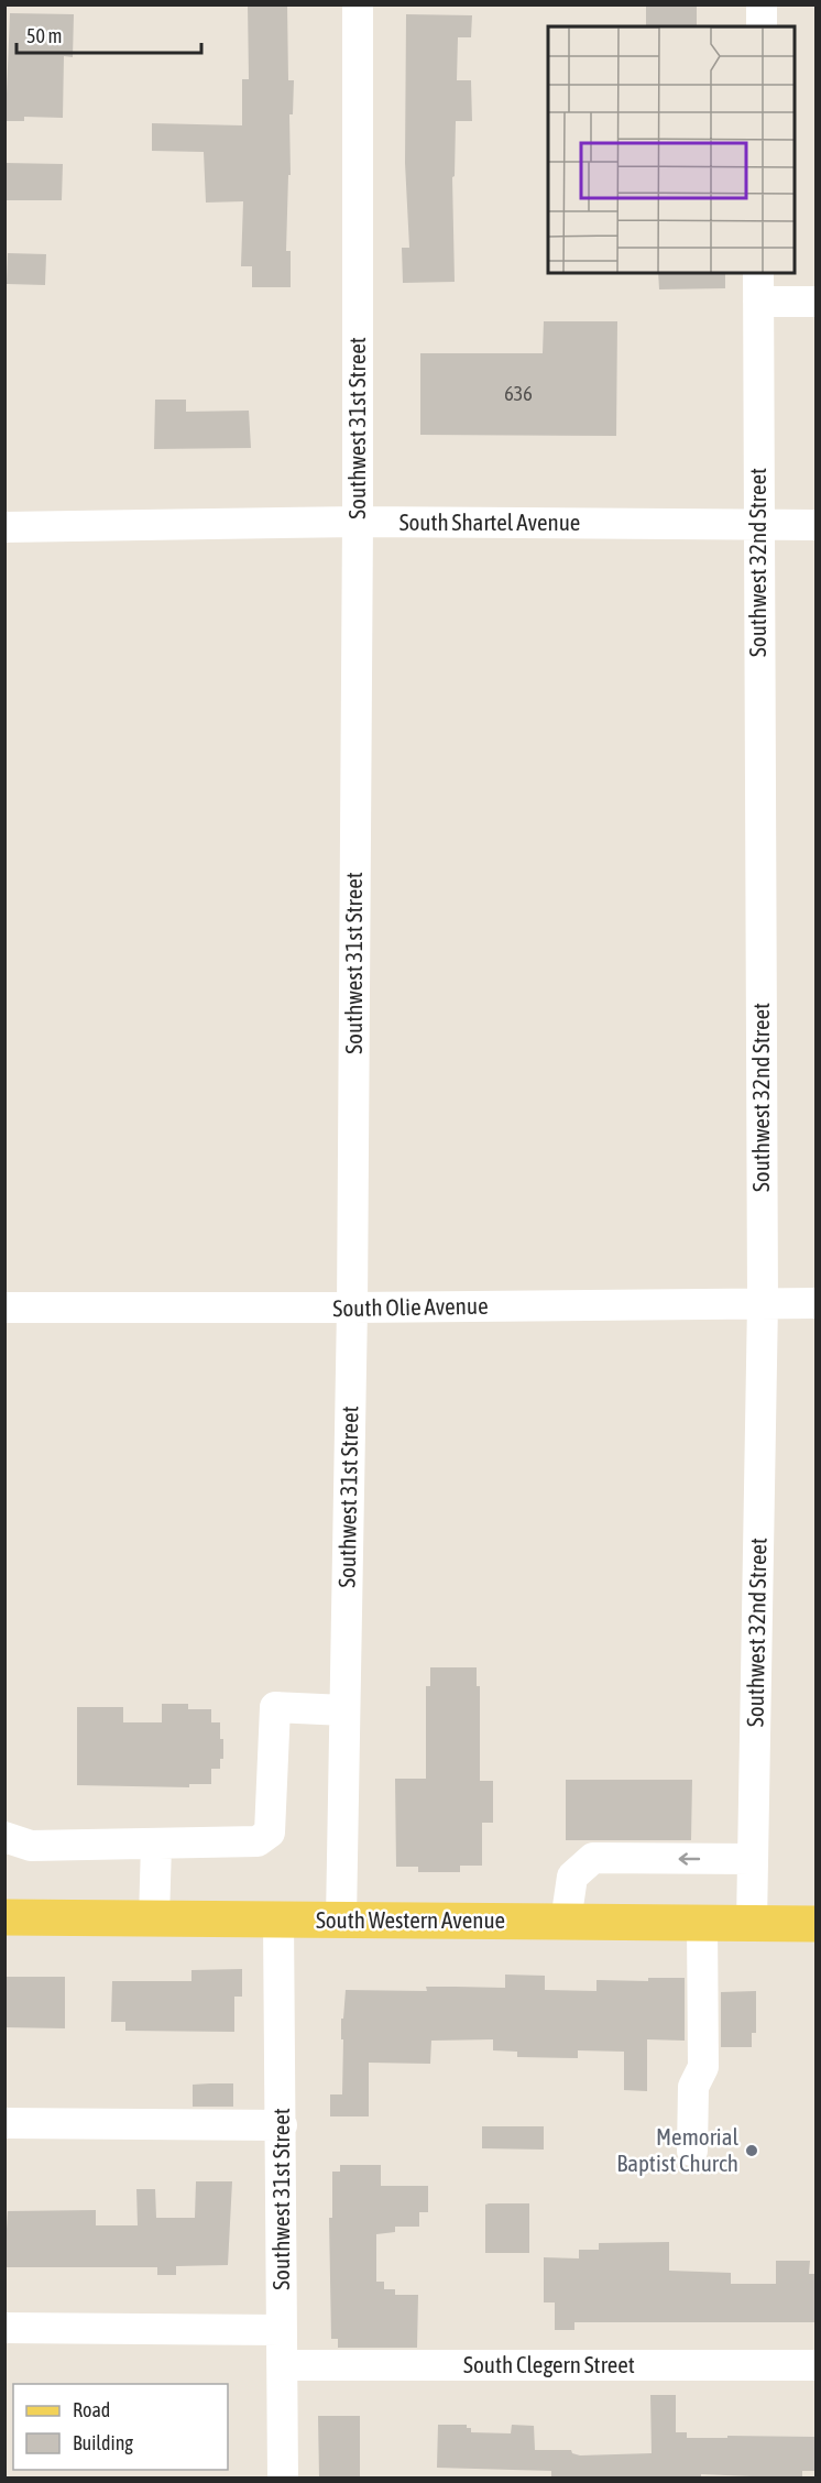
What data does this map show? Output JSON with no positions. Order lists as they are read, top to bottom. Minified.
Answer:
{"streets":{"main road":["South Western Avenue"],"street":["Southwest 31st Street","South Shartel Avenue","Southwest 32nd Street","South Olie Avenue","South Clegern Street"]},"crossings":[["Southwest 31st Street","South Shartel Avenue"],["Southwest 31st Street","South Olie Avenue"],["Southwest 31st Street","South Western Avenue"],["Southwest 31st Street","South Clegern Street"],["South Shartel Avenue","Southwest 32nd Street"],["Southwest 32nd Street","South Olie Avenue"],["Southwest 32nd Street","South Western Avenue"]],"places":["Memorial Baptist Church"],"house_numbers":["636"],"legend":["Road","Building"],"scale_bar":"50 m"}
